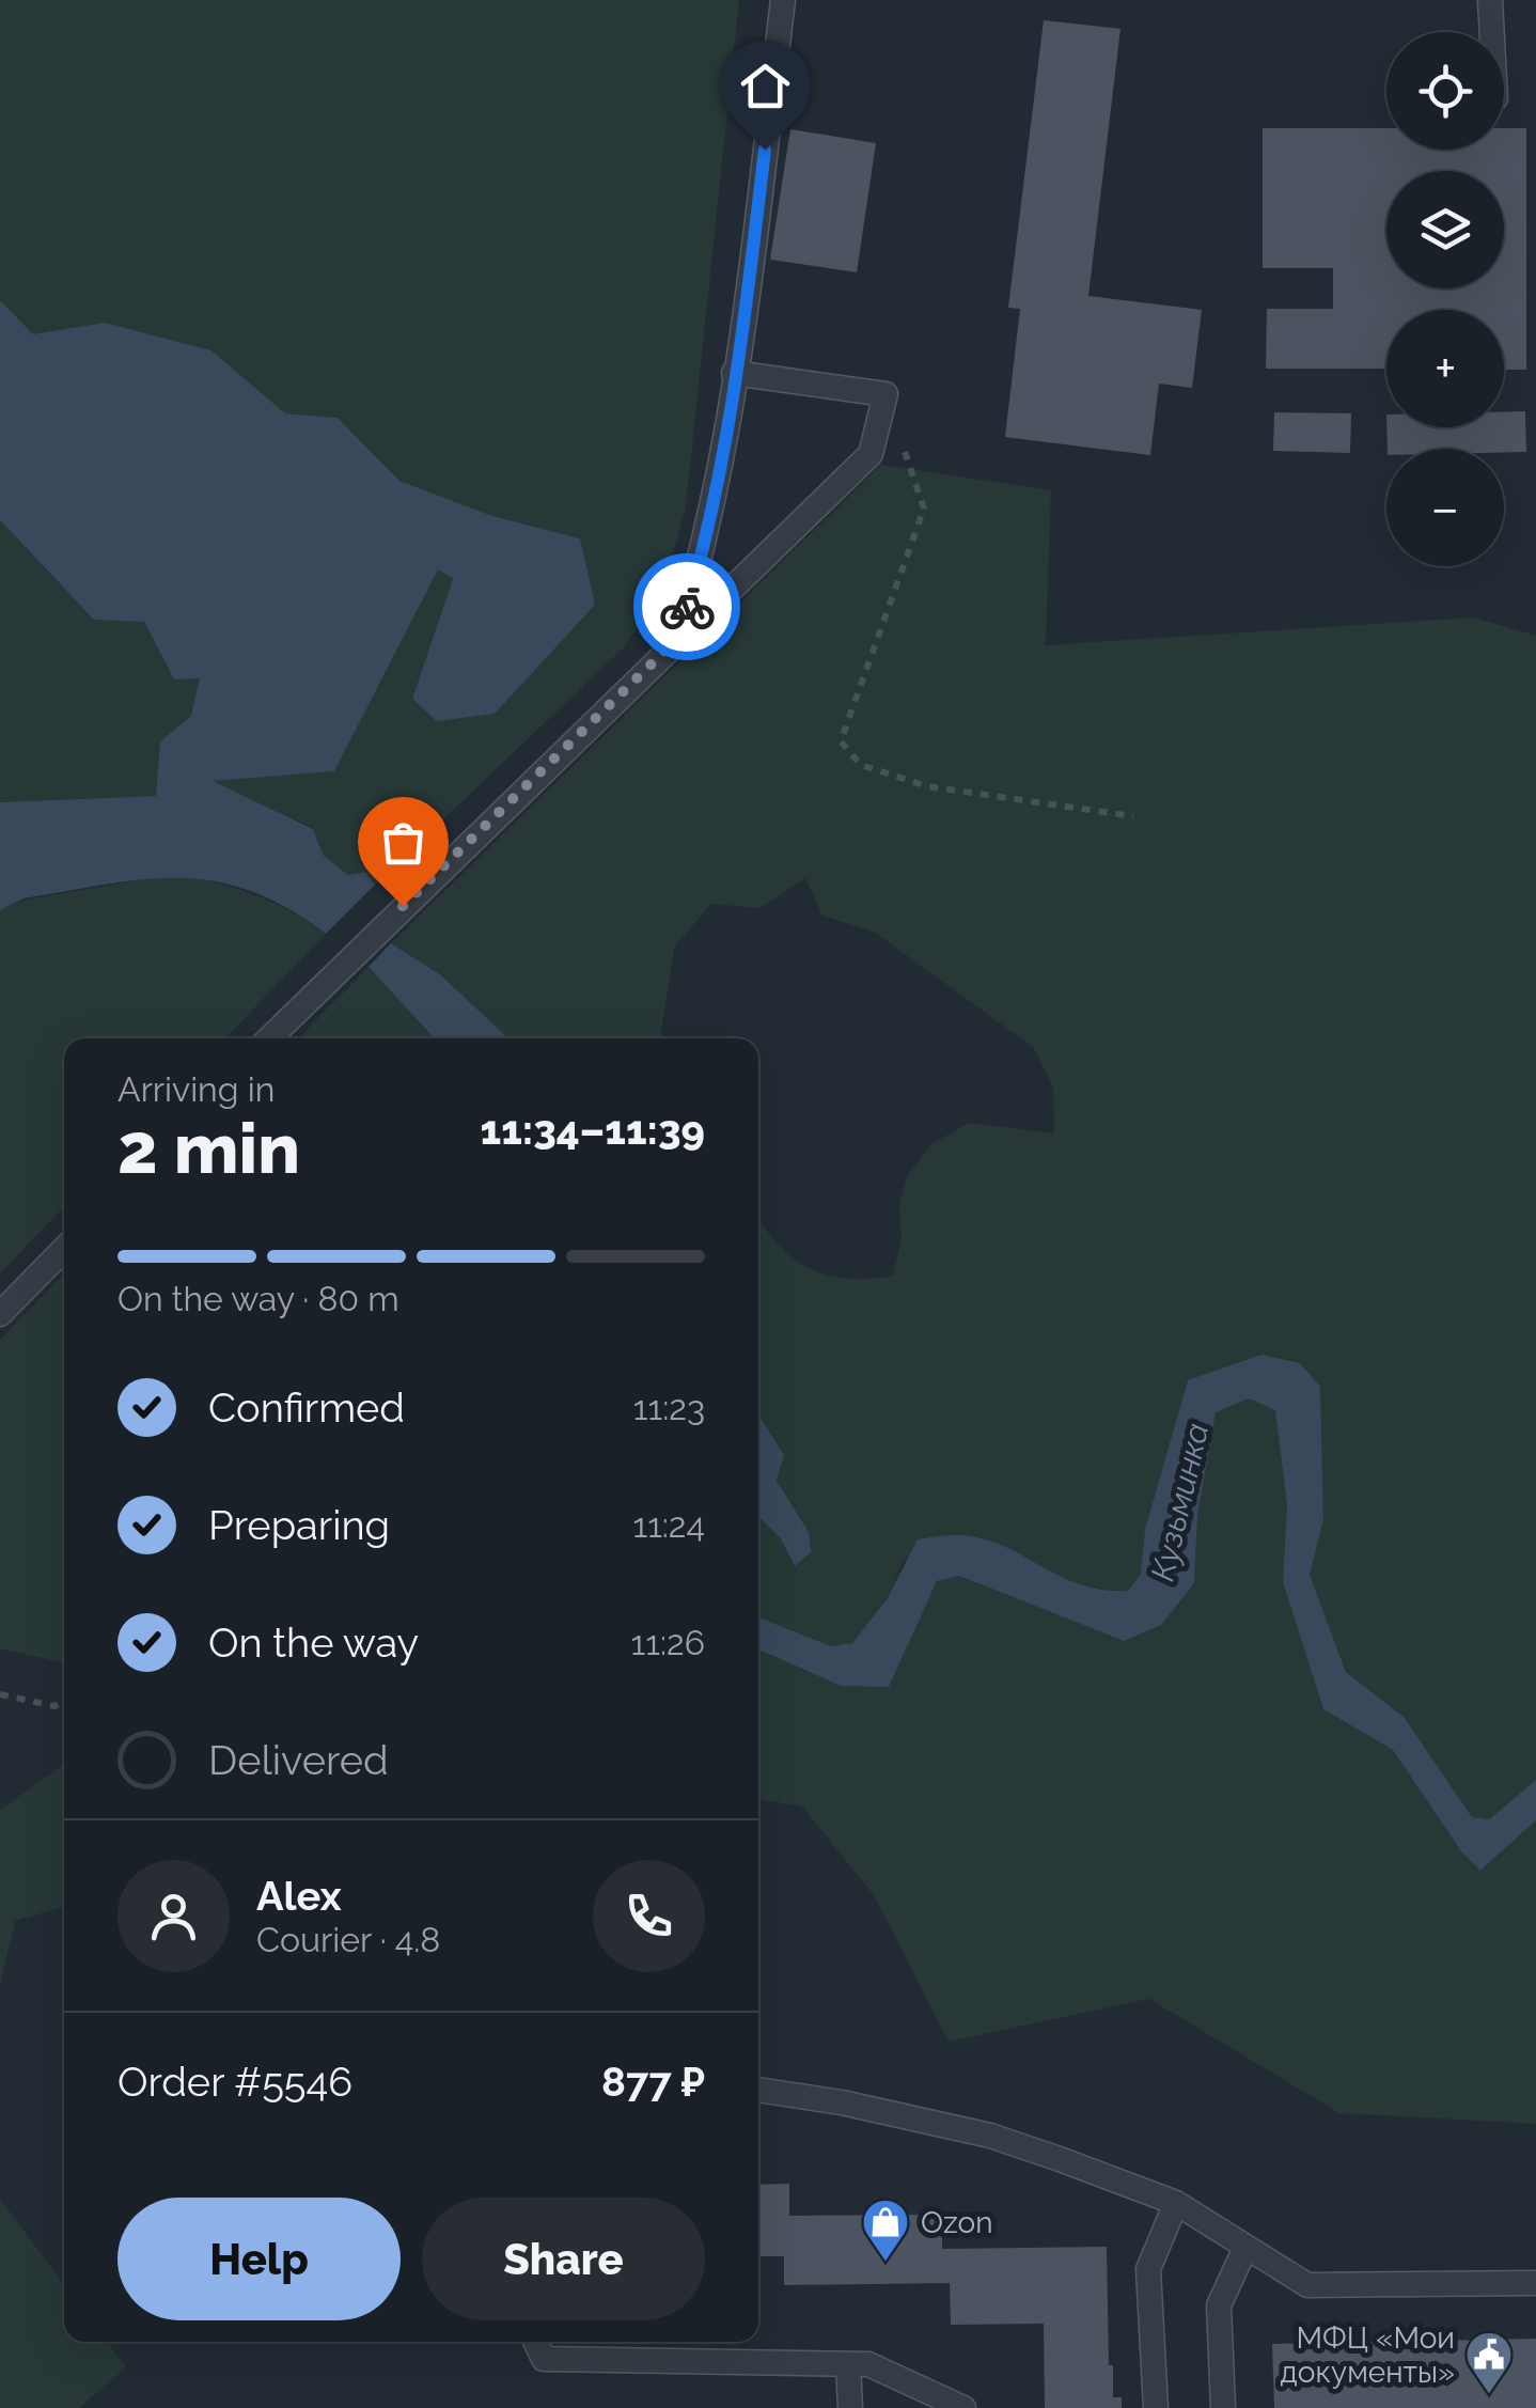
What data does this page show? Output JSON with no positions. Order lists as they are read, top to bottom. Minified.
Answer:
{"water":["Кузьминка"],"places":{"shop":["Ozon"],"public building":["МФЦ «Мои документы»"]},"page":{"map_buttons":["+","−"],"heading":["2 min","Arriving in","11:34–11:39"],"panel":["Alex","Courier · 4.8","Order #5546","877 ₽"],"bar":"On the way · 80 m","list":[["Confirmed","11:23"],["Preparing","11:24"],["On the way","11:26"],"Delivered"],"buttons":["Help","Share"]}}
